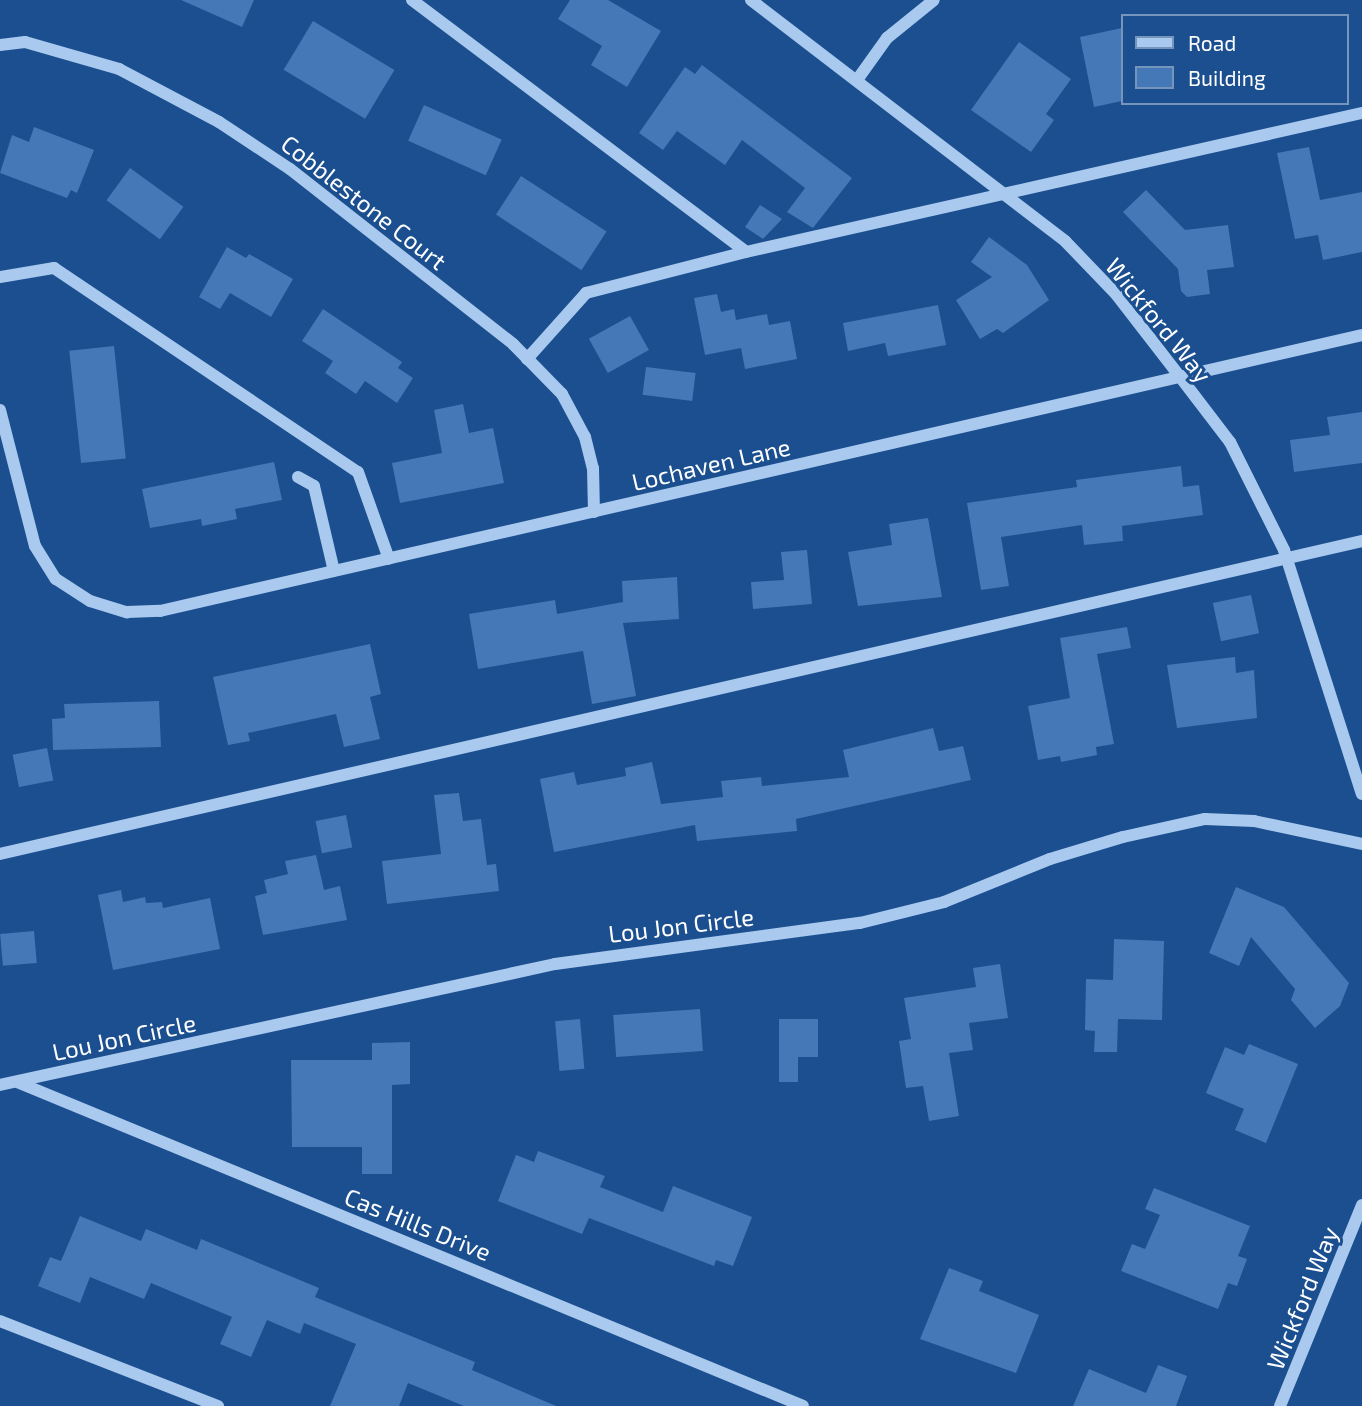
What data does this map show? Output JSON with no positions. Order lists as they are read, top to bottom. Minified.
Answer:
{"streets":{"street":["Cobblestone Court","Wickford Way","Lochaven Lane","Lou Jon Circle","Cas Hills Drive"]},"crossings":[["Cobblestone Court","Lochaven Lane"],["Wickford Way","Lochaven Lane"],["Lou Jon Circle","Cas Hills Drive"]],"legend":["Road","Building"]}
